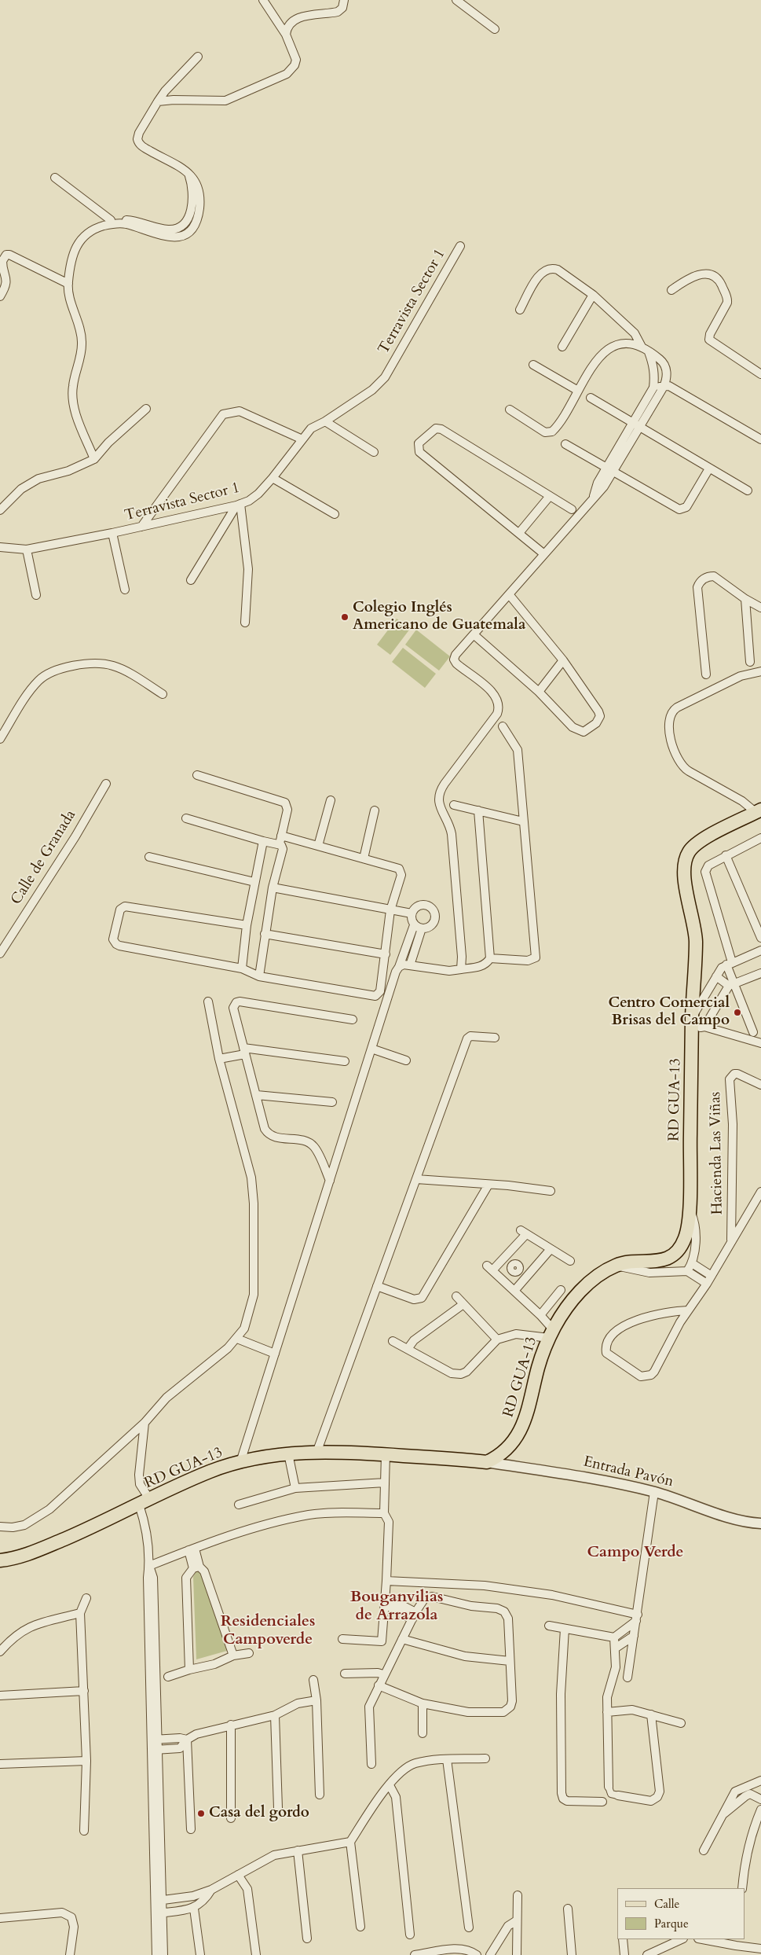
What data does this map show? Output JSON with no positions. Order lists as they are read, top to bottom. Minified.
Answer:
{"streets":{"main road":["RD GUA-13"],"street":["Terravista Sector 1","Calle de Granada","Hacienda Las Viñas","Entrada Pavón"]},"crossings":[["RD GUA-13","Hacienda Las Viñas"],["RD GUA-13","Entrada Pavón"]],"districts":["Campo Verde","Bouganvilias de Arrazola","Residenciales Campoverde"],"places":["Colegio Inglés Americano de Guatemala","Centro Comercial Brisas del Campo","Casa del gordo"],"legend":["Calle","Parque"]}
